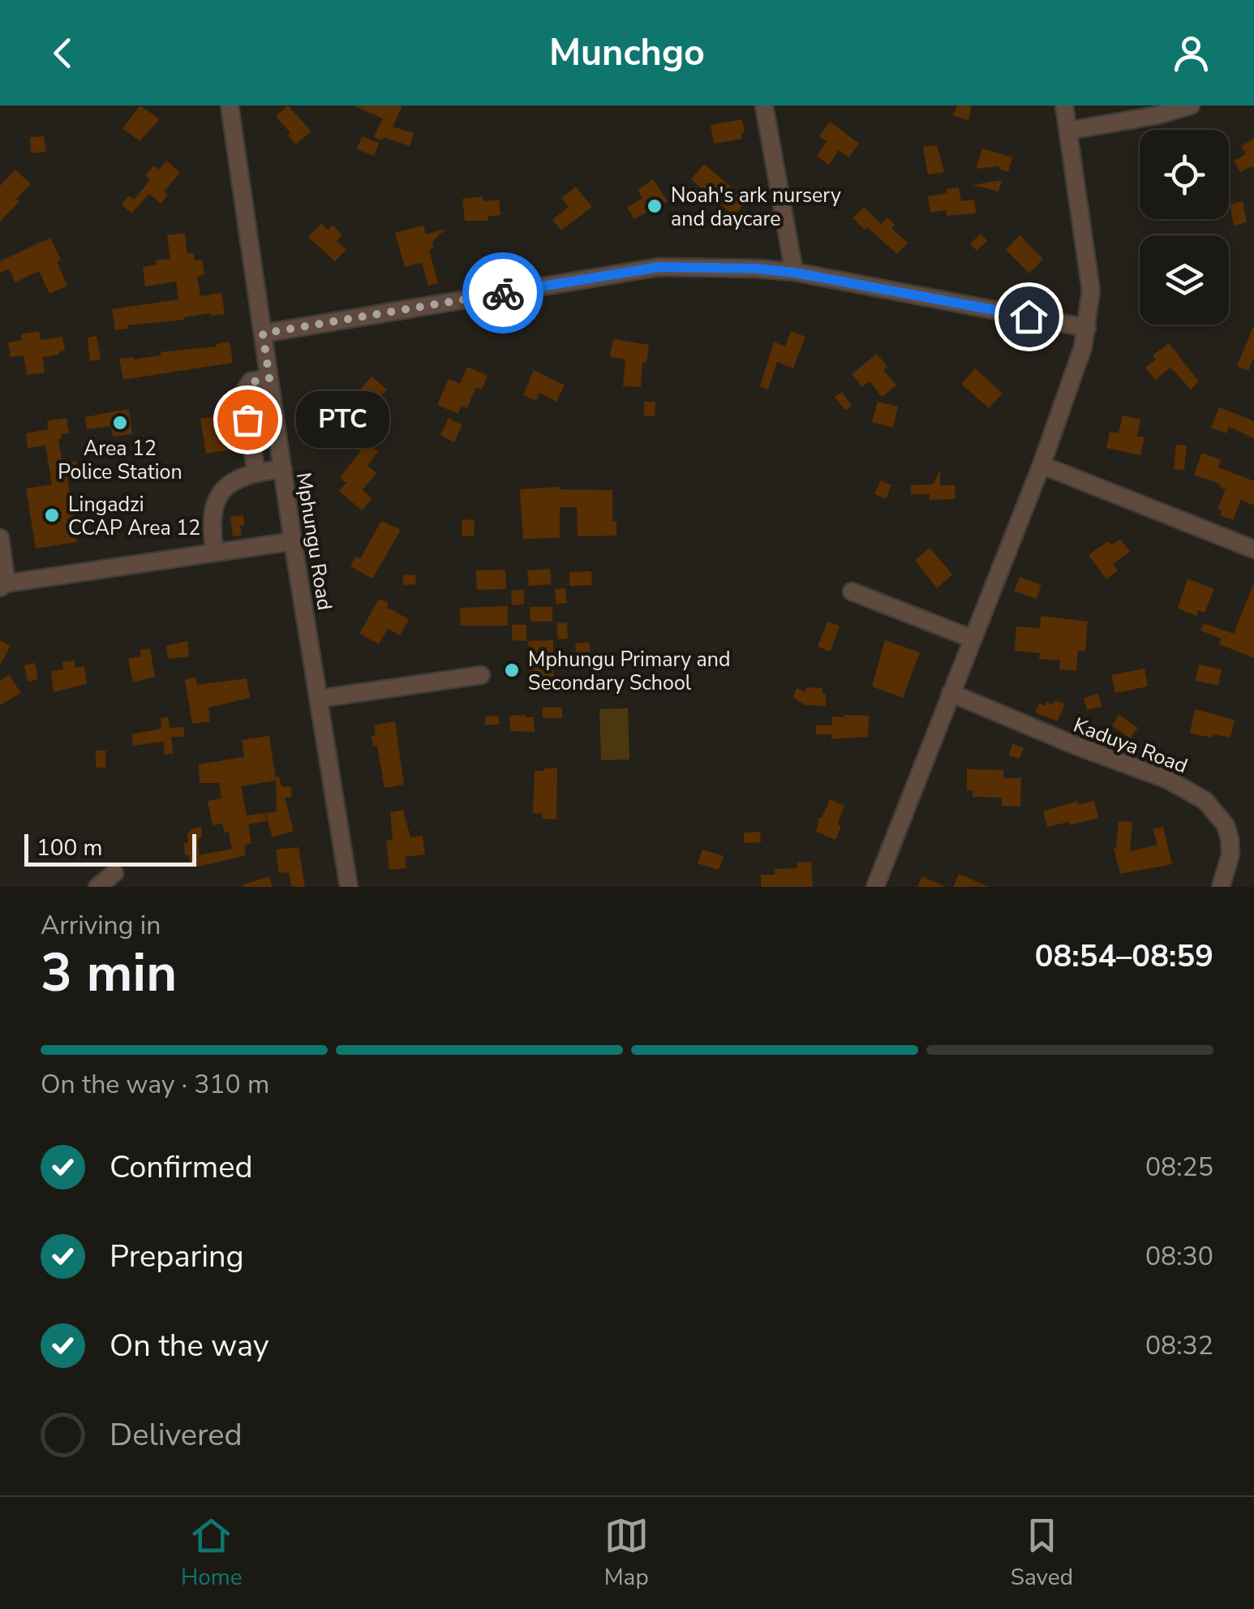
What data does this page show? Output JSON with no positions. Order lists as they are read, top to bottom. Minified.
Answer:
{"streets":{"street":["Mphungu Road","Kaduya Road"]},"places":["Noah's ark nursery and daycare","PTC","Area 12 Police Station","Lingadzi CCAP Area 12","Mphungu Primary and Secondary School"],"scale_bar":"100 m","page":{"header":"Munchgo","bubble":"PTC","scale":"100 m","heading":["3 min","Arriving in","08:54–08:59"],"bar":"On the way · 310 m","list":[["Confirmed","08:25"],["Preparing","08:30"],["On the way","08:32"],"Delivered"],"tabs":["Home","Map","Saved"]}}
